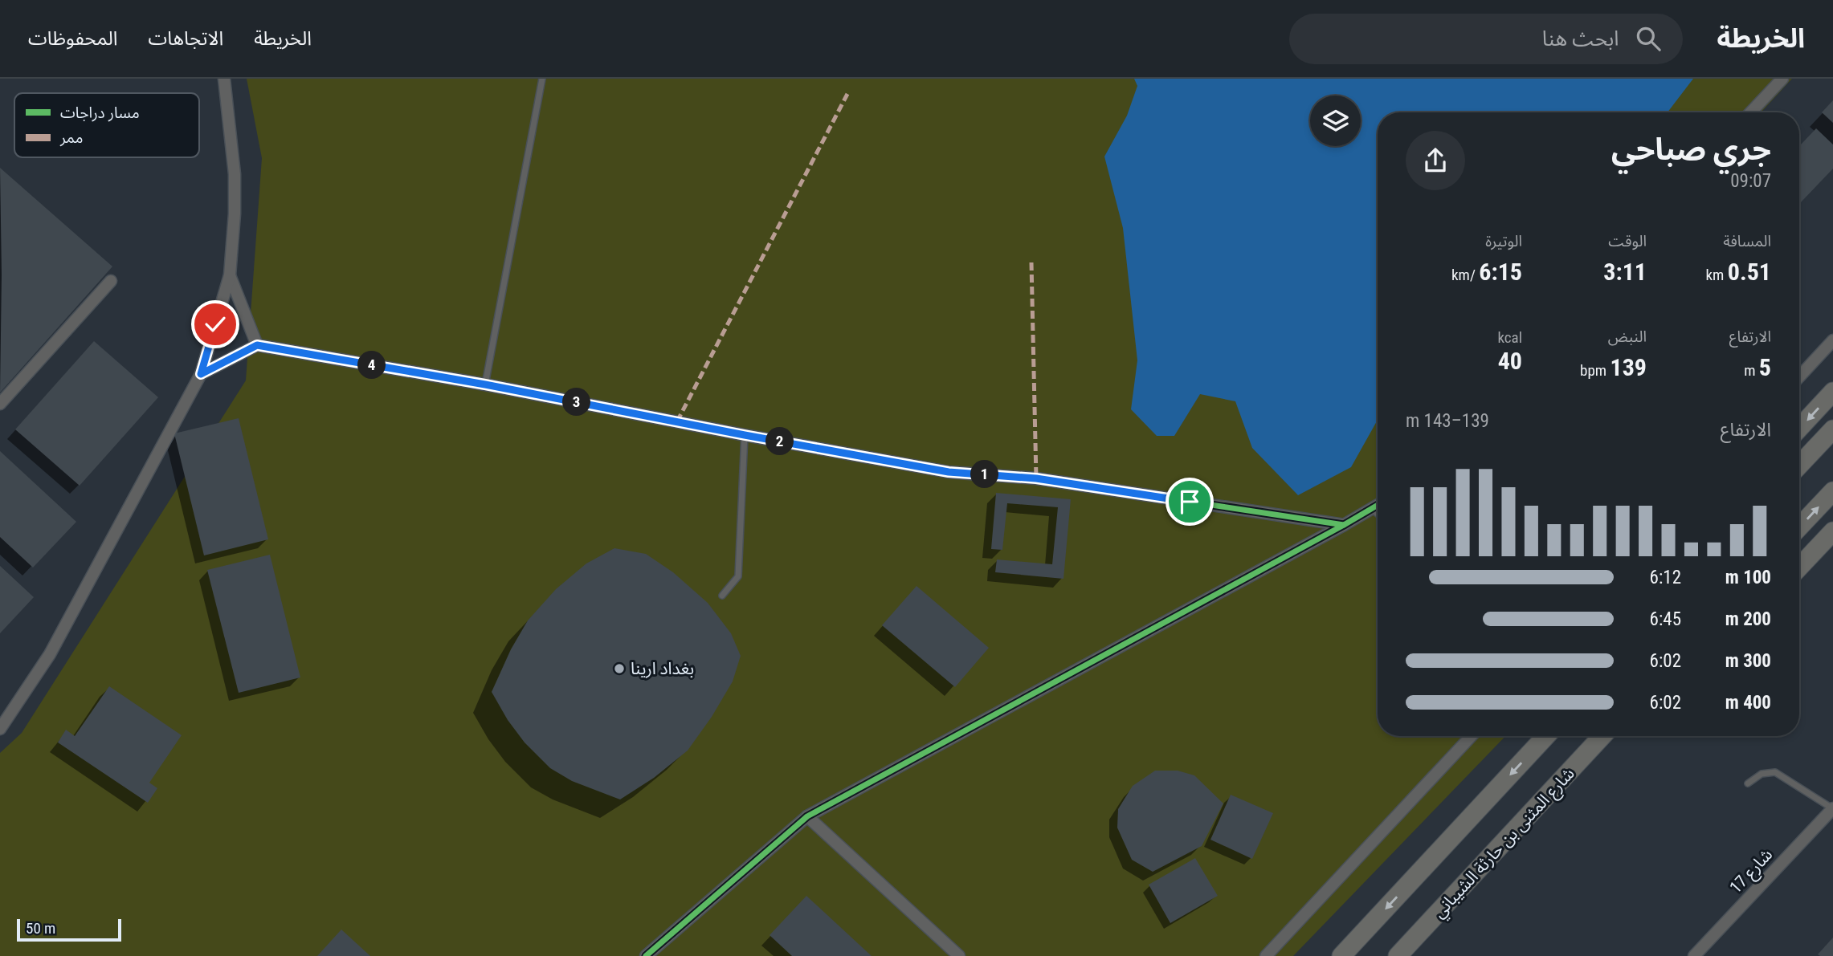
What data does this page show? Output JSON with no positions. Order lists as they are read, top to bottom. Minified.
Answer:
{"streets":{"main road":["شارع المثنى بن حارثة الشيباني"],"street":["شارع 17"]},"places":["بغداد ارينا"],"legend":["مسار دراجات","ممر"],"scale_bar":"50 m","page":{"header":"الخريطة","search":"ابحث هنا","nav":["الخريطة","الاتجاهات","المحفوظات"],"heading":["جري صباحي","09:07"],"stats":[["المسافة","0.51 km"],["الوقت","3:11"],["الوتيرة","6:15 /km"],["الارتفاع","5 m"],["النبض","139 bpm"],["kcal","40"]],"pins":["4","3","2","1"],"chart":["الارتفاع","139–143 m"],"list":[{"name":"100 m","note":"6:12"},{"name":"200 m","note":"6:45"},{"name":"300 m","note":"6:02"},{"name":"400 m","note":"6:02"}],"scale":"50 m"}}
